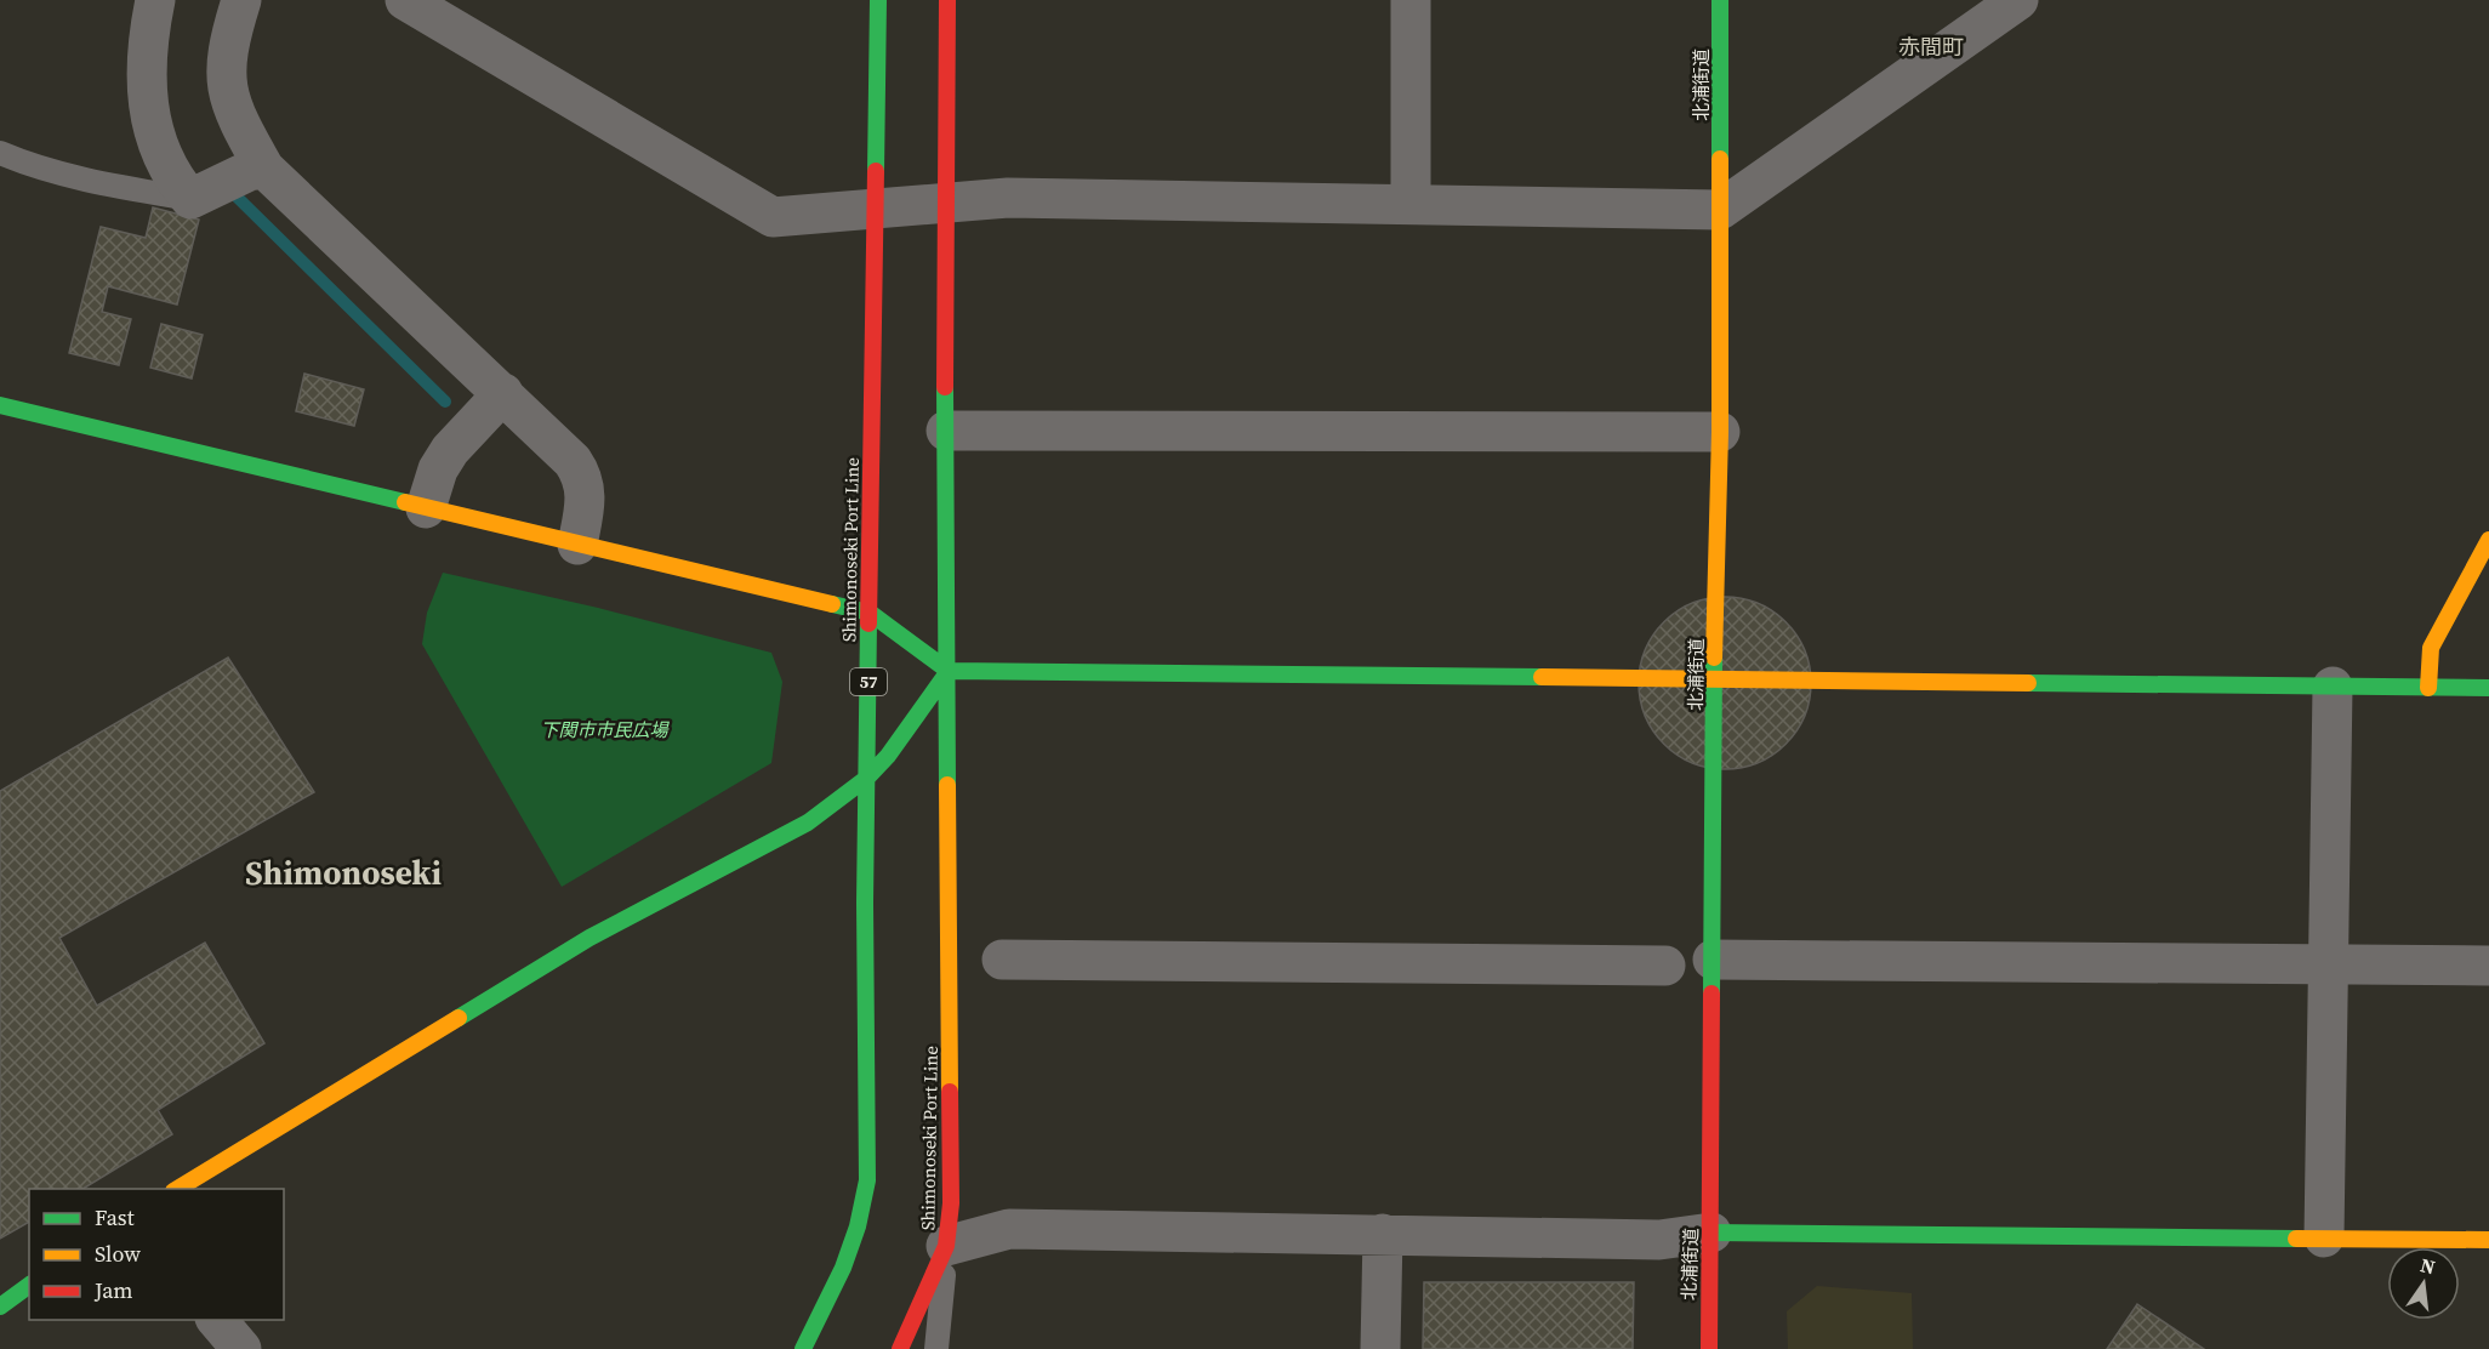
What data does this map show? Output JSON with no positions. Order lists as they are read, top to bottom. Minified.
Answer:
{"streets":{"street":["北浦街道","Shimonoseki Port Line","57"]},"districts":["赤間町","Shimonoseki"],"parks":["下関市市民広場"],"legend":["Fast","Slow","Jam"],"north":"top"}
